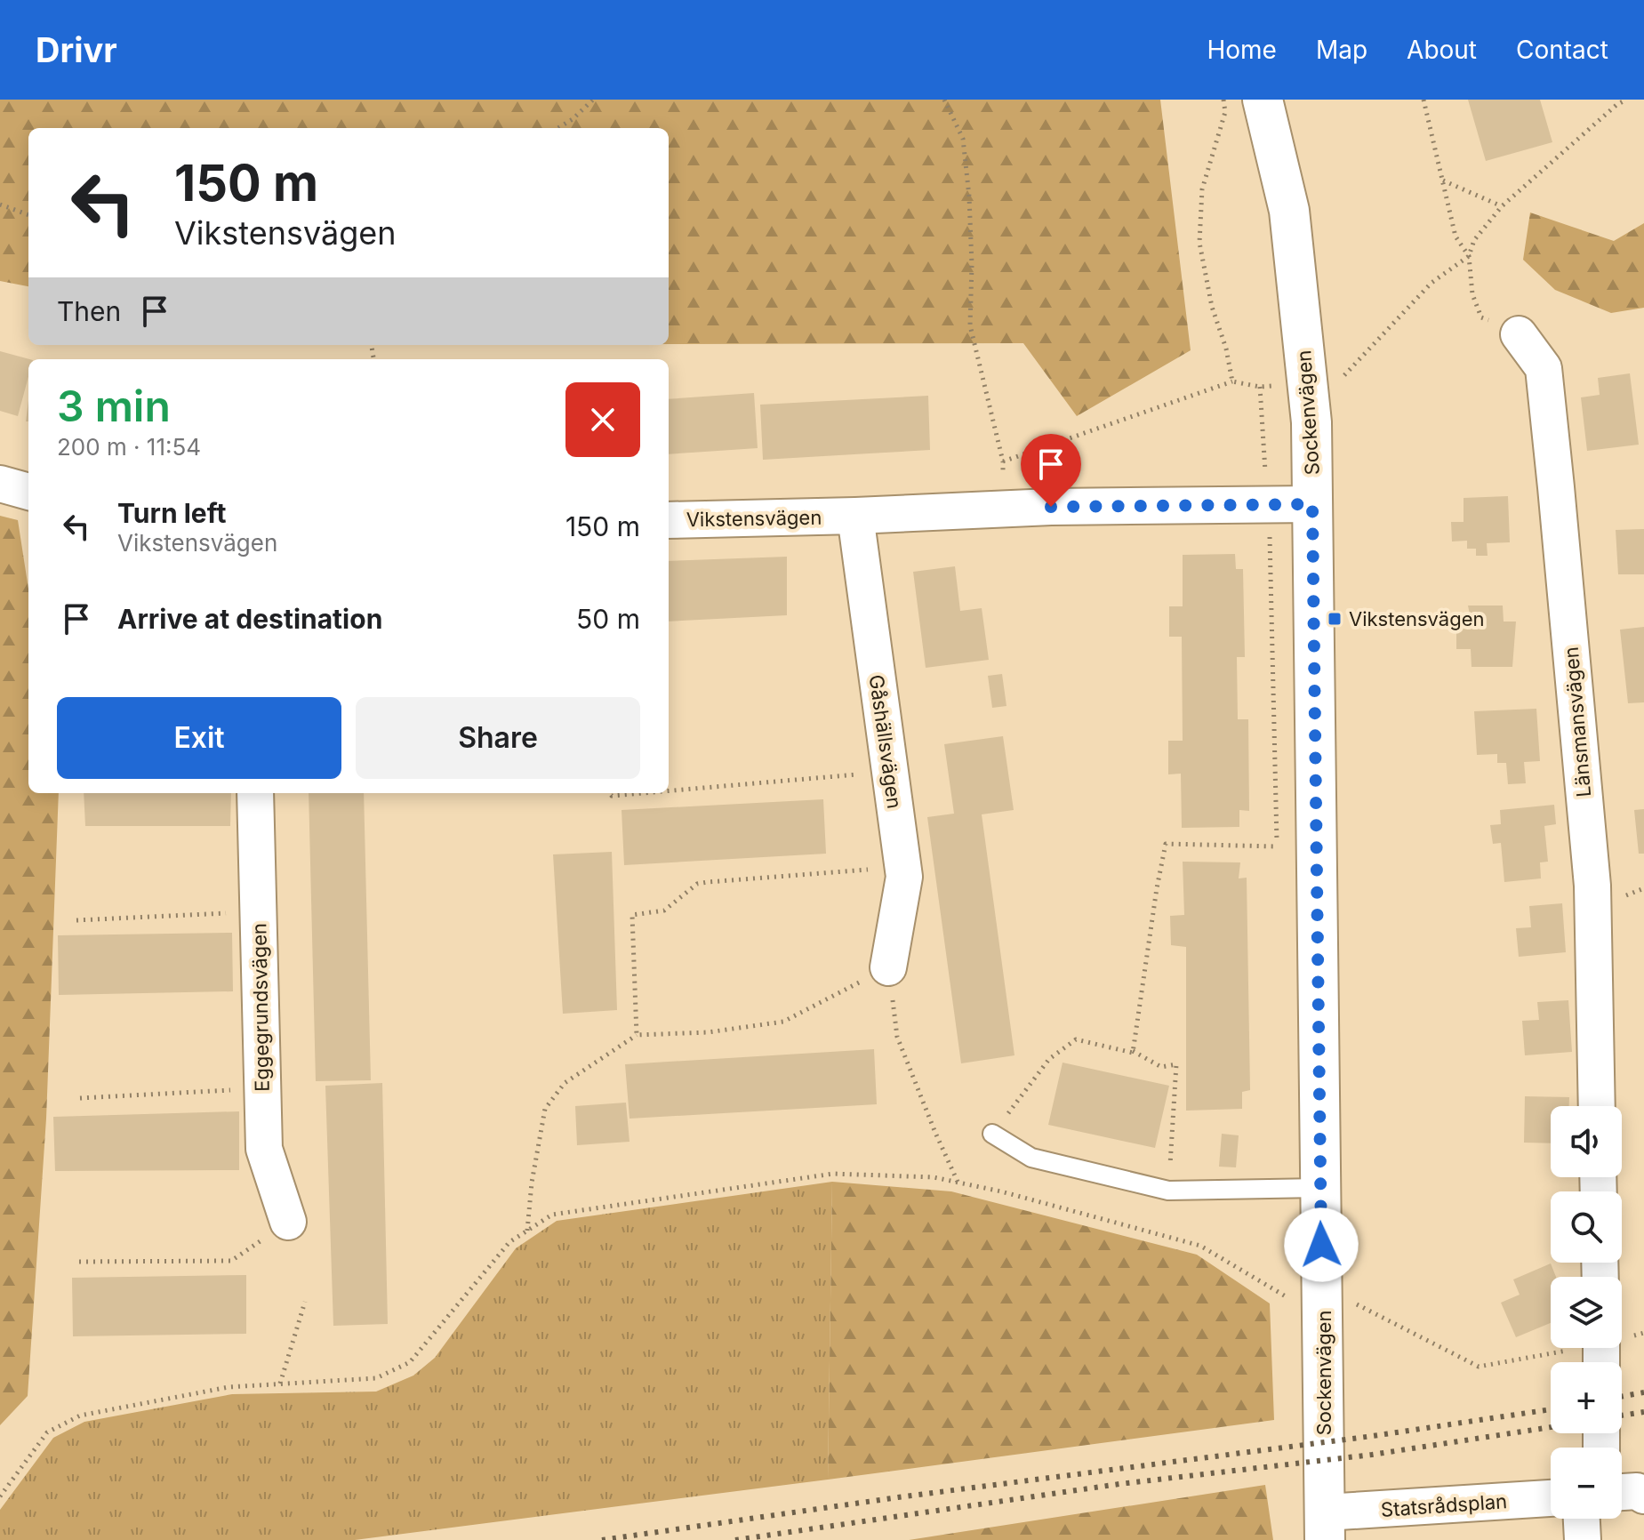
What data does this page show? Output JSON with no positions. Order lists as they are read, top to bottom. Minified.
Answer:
{"streets":{"street":["Sockenvägen","Vikstensvägen","Länsmansvägen","Gåshällsvägen","Eggegrundsvägen","Statsrådsplan"]},"crossings":[["Sockenvägen","Vikstensvägen"],["Sockenvägen","Statsrådsplan"],["Vikstensvägen","Gåshällsvägen"]],"places":{"transit":["Vikstensvägen"]},"page":{"header":"Drivr","nav":["Home","Map","About","Contact"],"turn":["150 m","Vikstensvägen"],"then":"Then","heading":["3 min","200 m · 11:54"],"list":[{"name":"Turn left","note":"Vikstensvägen","value":"150 m"},{"name":"Arrive at destination","value":"50 m"}],"buttons":["Exit","Share"],"map_buttons":["+","−"]}}
